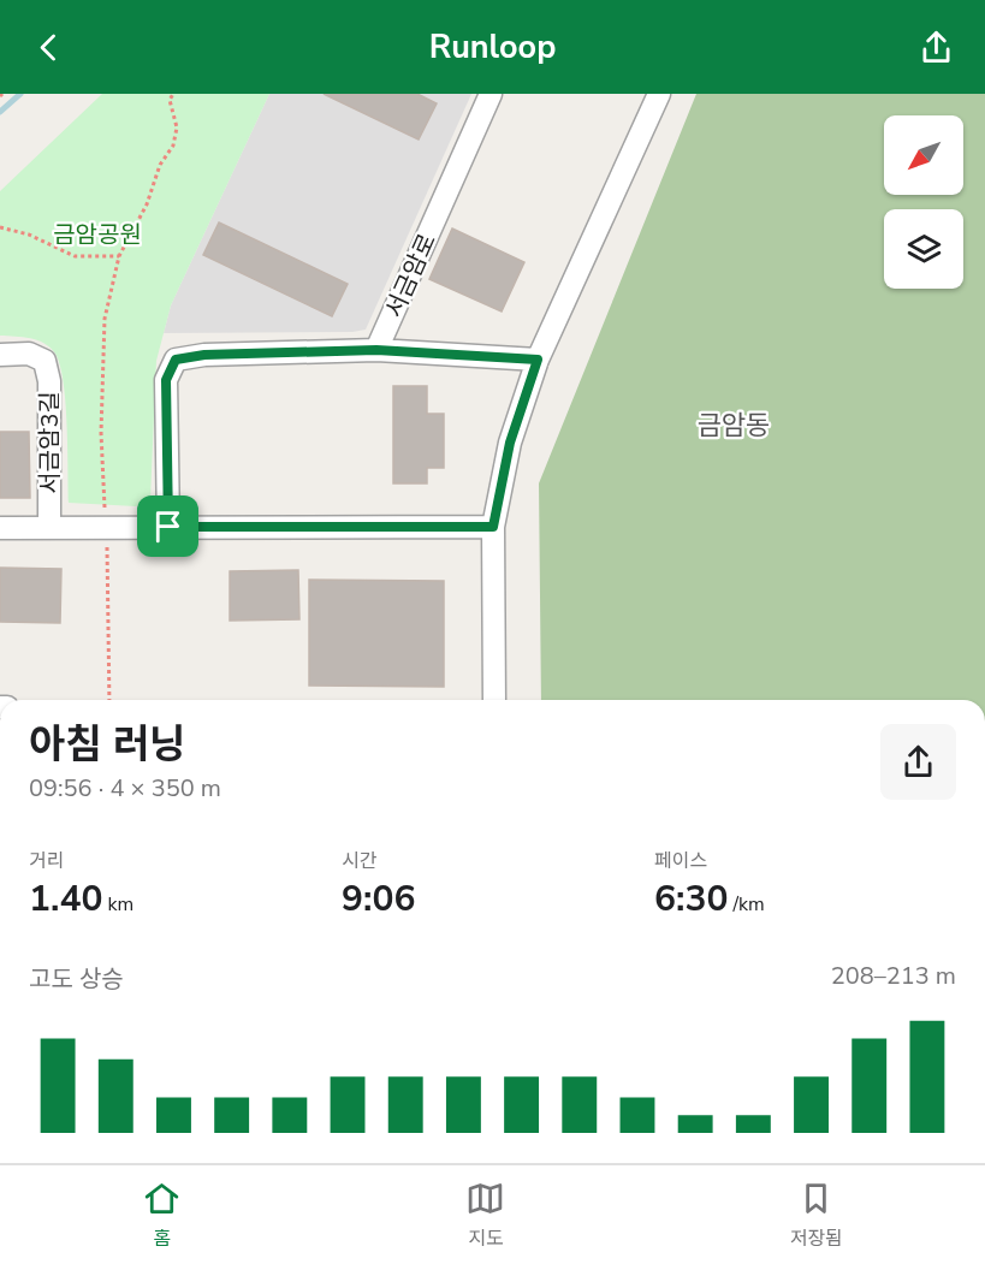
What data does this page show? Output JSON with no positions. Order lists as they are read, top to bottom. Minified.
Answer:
{"streets":{"street":["서금암로","서금암3길"]},"districts":["금암동"],"parks":["금암공원"],"north":"bottom left","page":{"header":"Runloop","heading":["아침 러닝","09:56 · 4 × 350 m"],"stats":[["거리","1.40 km"],["시간","9:06"],["페이스","6:30 /km"]],"chart":["고도 상승","208–213 m"],"tabs":["홈","지도","저장됨"]}}
